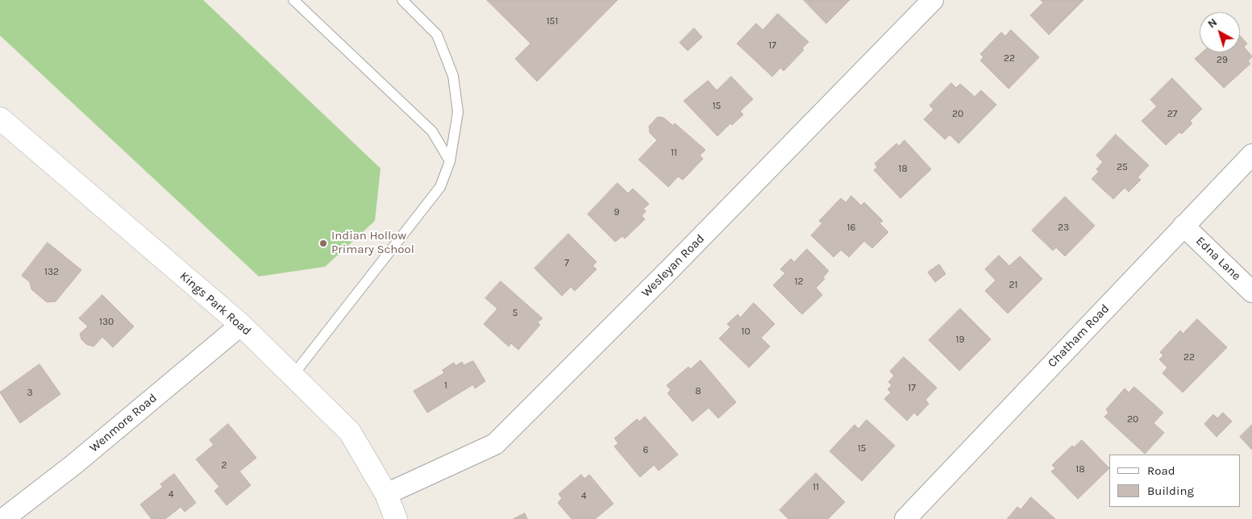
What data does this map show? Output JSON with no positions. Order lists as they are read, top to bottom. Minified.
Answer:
{"streets":{"street":["Edna Lane","Wesleyan Road","Kings Park Road","Chatham Road","Wenmore Road"]},"crossings":[["Edna Lane","Chatham Road"],["Wesleyan Road","Kings Park Road"],["Kings Park Road","Wenmore Road"]],"places":["Indian Hollow Primary School"],"house_numbers":["151","17","22","29","15","20","27","11","25","18","9","16","23","7","132","12","21","5","130","10","19","22","1","17","8","3","20","15","6","2","18","11","4","4"],"legend":["Road","Building"],"north":"top left"}
